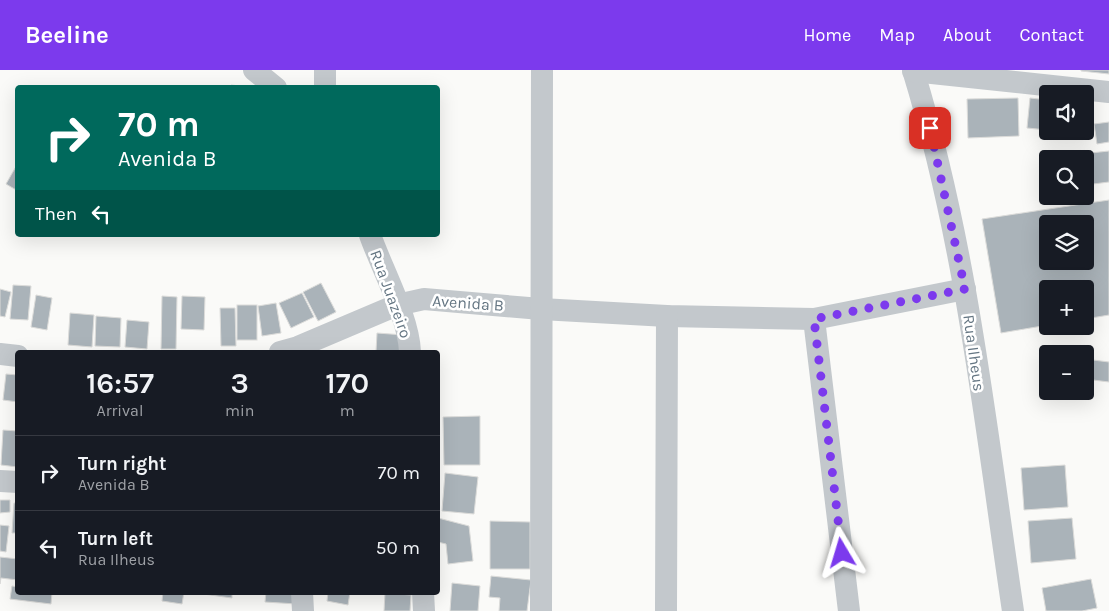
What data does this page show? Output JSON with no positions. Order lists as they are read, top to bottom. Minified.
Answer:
{"streets":{"street":["Rua Juazeiro","Avenida B","Rua Ilheus"]},"crossings":[["Rua Juazeiro","Avenida B"],["Avenida B","Rua Ilheus"]],"page":{"header":"Beeline","nav":["Home","Map","About","Contact"],"map_buttons":["+","−"],"turn":["70 m","Avenida B"],"then":"Then","eta":["16:57","Arrival","3","min","170","m"],"list":[{"name":"Turn right","note":"Avenida B","value":"70 m"},{"name":"Turn left","note":"Rua Ilheus","value":"50 m"}]}}
